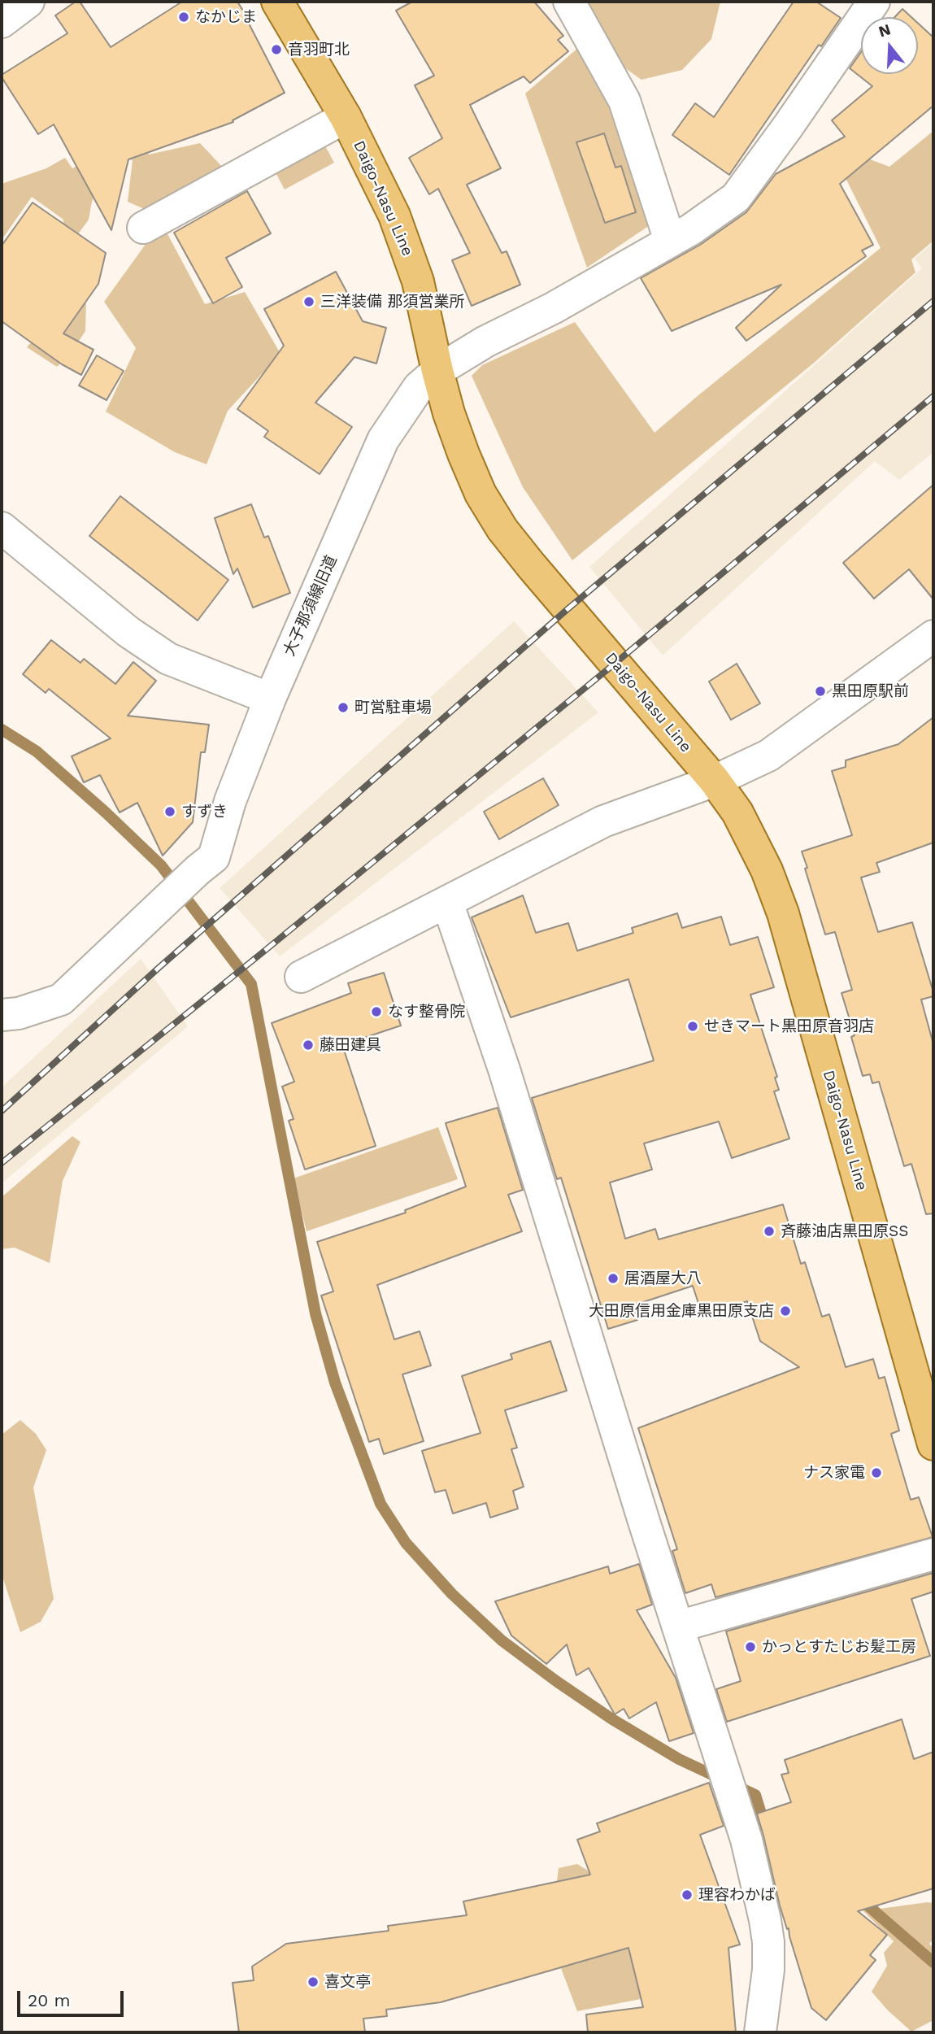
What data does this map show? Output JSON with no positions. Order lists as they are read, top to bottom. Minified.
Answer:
{"streets":{"main road":["Daigo-Nasu Line"],"street":["大子那須線旧道"]},"crossings":[["Daigo-Nasu Line","大子那須線旧道"]],"places":["なかじま","音羽町北","三洋装備 那須営業所","黒田原駅前","町営駐車場","すずき","なす整骨院","せきマート黒田原音羽店","藤田建具","斉藤油店黒田原SS","居酒屋大八","大田原信用金庫黒田原支店","ナス家電","かっとすたじお髪工房","理容わかば","喜文亭"],"scale_bar":"20 m","north":"top"}
